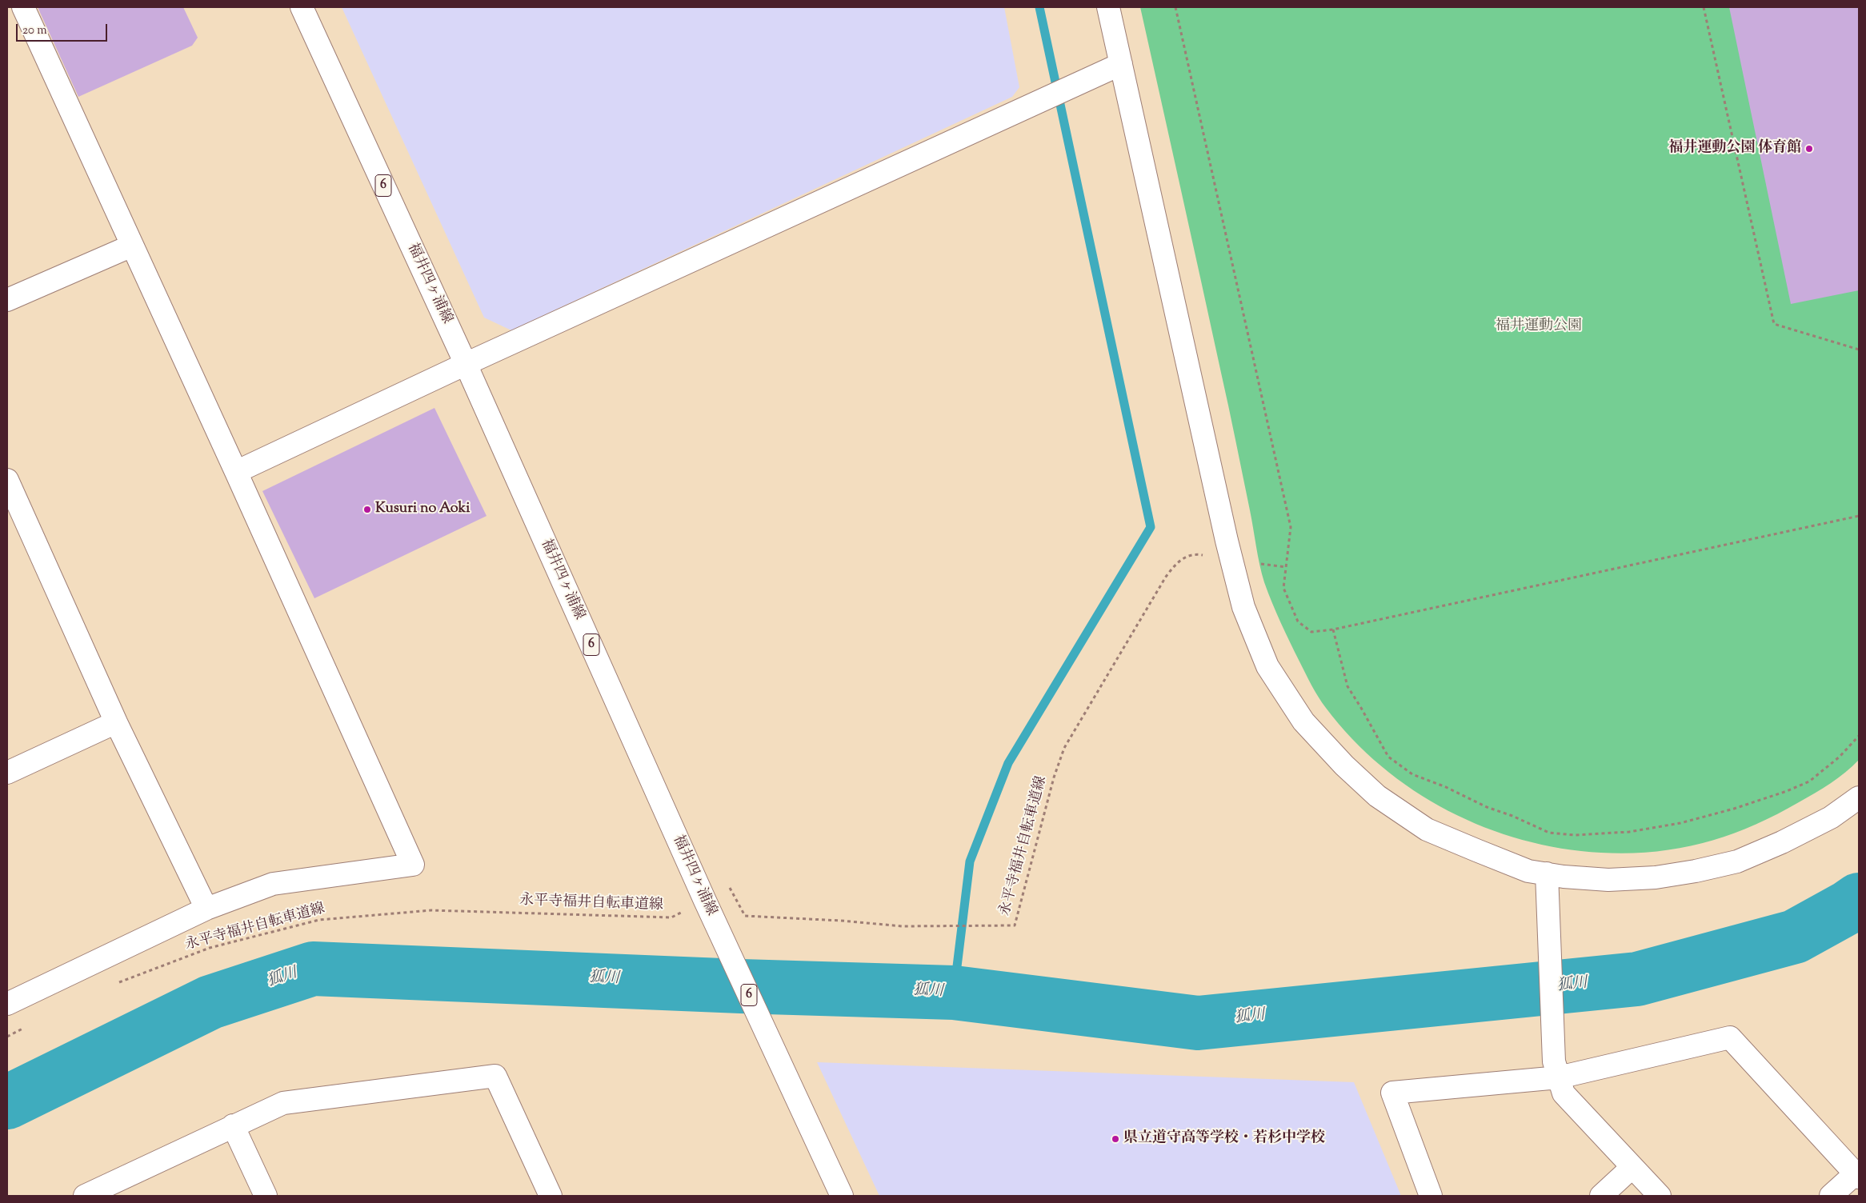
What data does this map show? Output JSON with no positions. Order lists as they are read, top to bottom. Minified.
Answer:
{"streets":{"street":["6","福井四ヶ浦線"],"path":["永平寺福井自転車道線"]},"crossings":[["福井四ヶ浦線","永平寺福井自転車道線"]],"water":["狐川"],"parks":["福井運動公園"],"places":["福井運動公園 体育館","Kusuri no Aoki","県立道守高等学校・若杉中学校"],"scale_bar":"20 m"}
